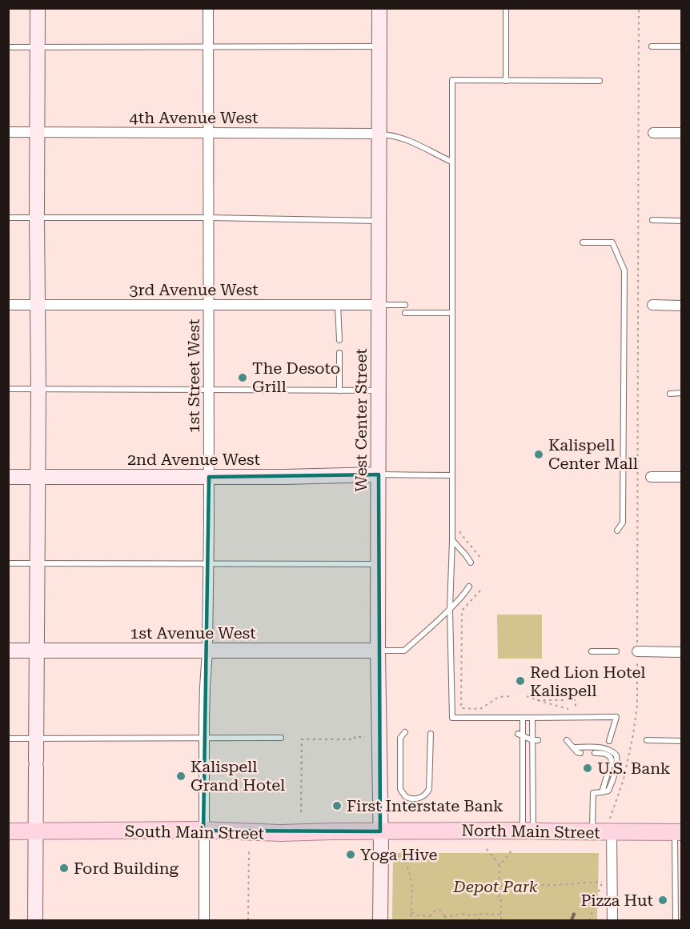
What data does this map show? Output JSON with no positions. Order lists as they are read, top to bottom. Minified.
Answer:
{"streets":{"main road":["North Main Street","South Main Street"],"street":["4th Avenue West","3rd Avenue West","1st Street West","West Center Street","2nd Avenue West","1st Avenue West"]},"crossings":[["4th Avenue West","1st Street West"],["4th Avenue West","West Center Street"],["3rd Avenue West","1st Street West"],["3rd Avenue West","West Center Street"],["1st Street West","2nd Avenue West"],["1st Street West","1st Avenue West"],["1st Street West","South Main Street"],["West Center Street","2nd Avenue West"],["West Center Street","1st Avenue West"],["West Center Street","North Main Street"],["West Center Street","South Main Street"],["North Main Street","South Main Street"]],"parks":["Depot Park"],"places":["The Desoto Grill","Kalispell Center Mall","Red Lion Hotel Kalispell","U.S. Bank","Kalispell Grand Hotel","First Interstate Bank","Yoga Hive","Ford Building","Pizza Hut"]}
